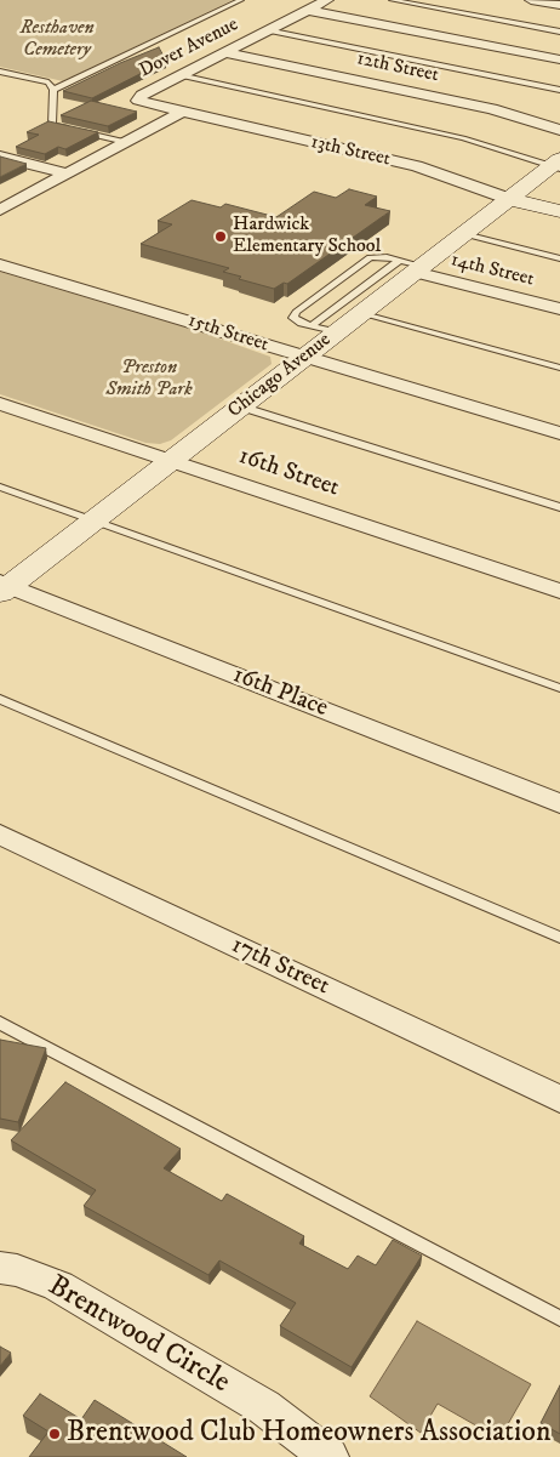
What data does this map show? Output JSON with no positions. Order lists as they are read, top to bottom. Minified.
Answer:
{"streets":{"street":["Dover Avenue","12th Street","13th Street","14th Street","15th Street","Chicago Avenue","16th Street","16th Place","17th Street","Brentwood Circle"]},"crossings":[["Dover Avenue","12th Street"],["Dover Avenue","13th Street"],["13th Street","Chicago Avenue"],["14th Street","Chicago Avenue"],["15th Street","Chicago Avenue"],["Chicago Avenue","16th Street"],["Chicago Avenue","16th Place"]],"parks":["Resthaven Cemetery","Preston Smith Park"],"places":["Hardwick Elementary School","Brentwood Club Homeowners Association"]}
